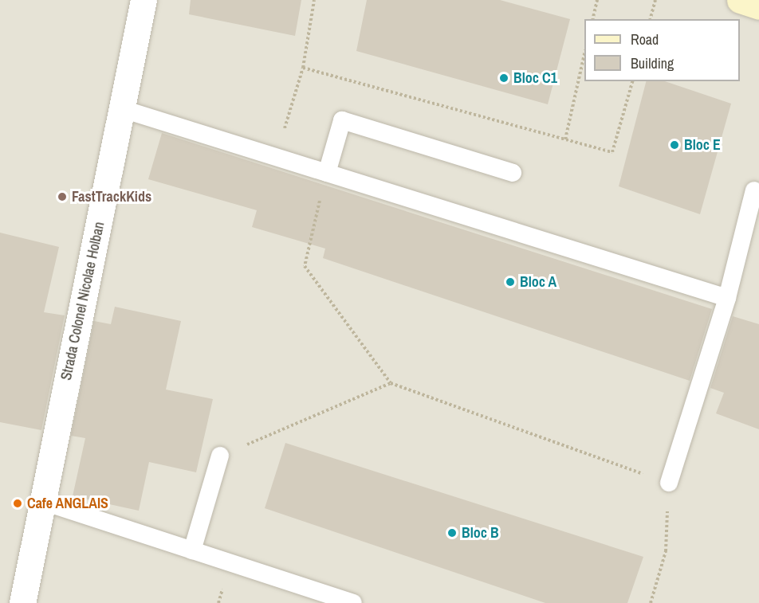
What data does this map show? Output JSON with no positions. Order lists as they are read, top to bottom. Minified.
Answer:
{"streets":{"street":["Strada Colonel Nicolae Holban"]},"places":["Bloc C1","Bloc E","FastTrackKids","Bloc A","Cafe ANGLAIS","Bloc B"],"legend":["Road","Building"]}
